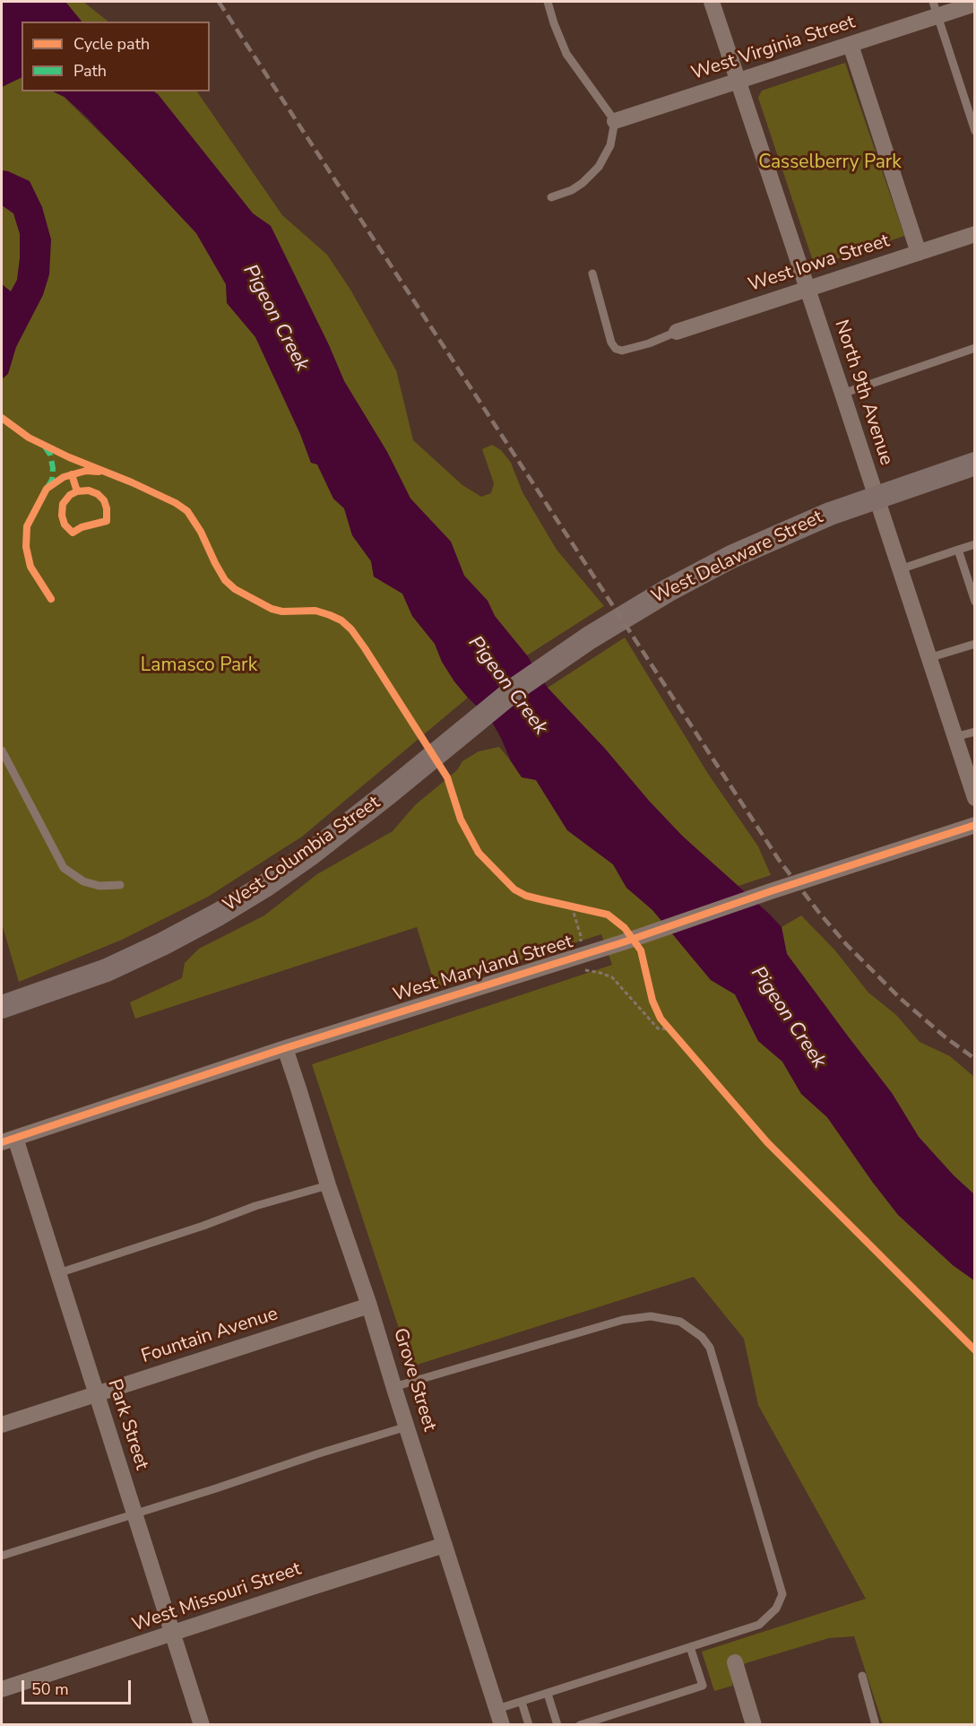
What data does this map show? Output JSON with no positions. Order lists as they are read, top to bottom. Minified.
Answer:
{"streets":{"main road":["West Delaware Street","West Columbia Street"],"street":["West Virginia Street","West Iowa Street","North 9th Avenue","West Maryland Street","Fountain Avenue","Grove Street","Park Street","West Missouri Street"]},"crossings":[["West Virginia Street","North 9th Avenue"],["West Iowa Street","North 9th Avenue"],["West Delaware Street","West Columbia Street"],["West Maryland Street","Grove Street"],["West Maryland Street","Park Street"],["Fountain Avenue","Grove Street"],["Fountain Avenue","Park Street"],["Grove Street","West Missouri Street"],["Park Street","West Missouri Street"]],"water":["Pigeon Creek"],"parks":["Casselberry Park","Lamasco Park"],"legend":["Cycle path","Path"],"scale_bar":"50 m"}
